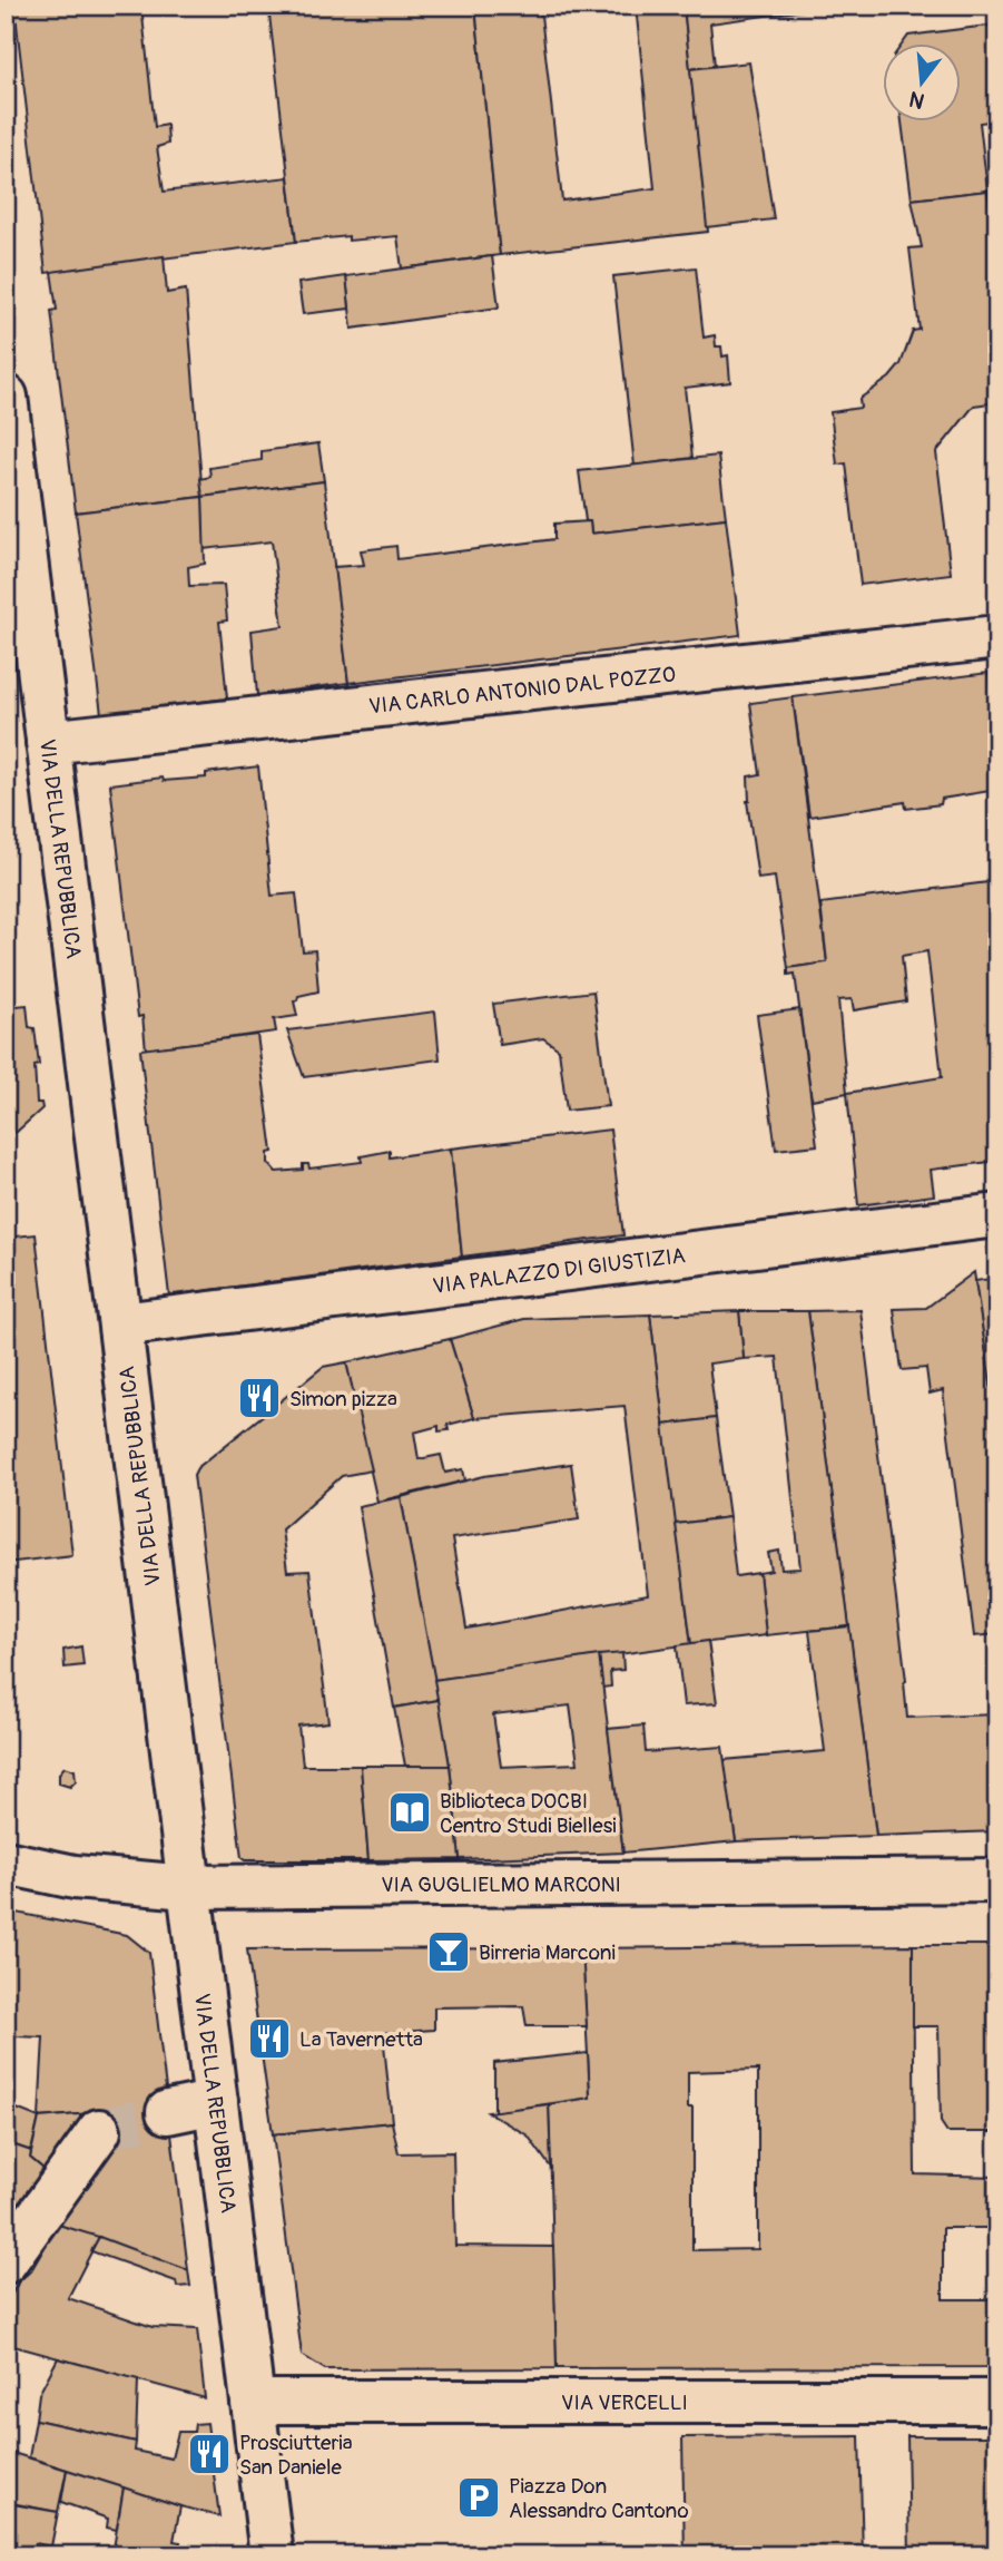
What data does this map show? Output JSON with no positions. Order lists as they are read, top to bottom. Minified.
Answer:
{"streets":{"street":["VIA CARLO ANTONIO DAL POZZO","VIA DELLA REPUBBLICA","VIA PALAZZO DI GIUSTIZIA","VIA GUGLIELMO MARCONI","VIA VERCELLI"]},"crossings":[["VIA CARLO ANTONIO DAL POZZO","VIA DELLA REPUBBLICA"],["VIA DELLA REPUBBLICA","VIA PALAZZO DI GIUSTIZIA"],["VIA DELLA REPUBBLICA","VIA GUGLIELMO MARCONI"],["VIA DELLA REPUBBLICA","VIA VERCELLI"]],"places":{"restaurant":["Simon pizza","La Tavernetta","Prosciutteria San Daniele"],"library":["Biblioteca DOCBI Centro Studi Biellesi"],"bar":["Birreria Marconi"],"parking":["Piazza Don Alessandro Cantono"]},"north":"bottom"}
